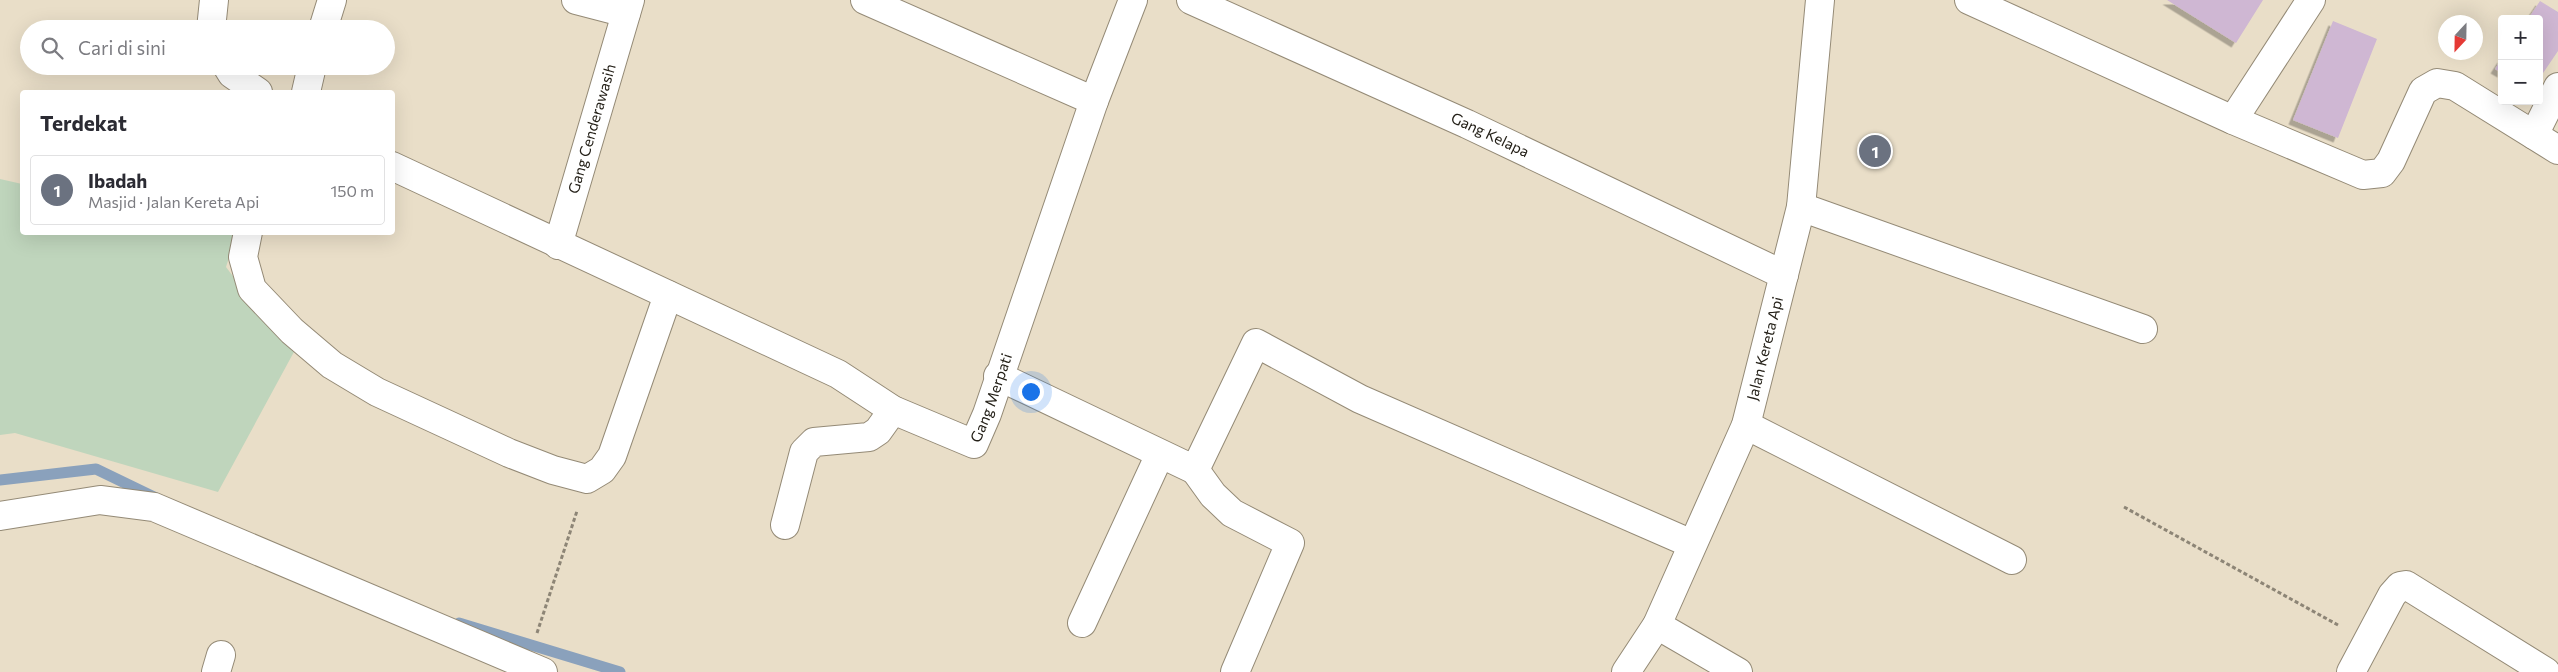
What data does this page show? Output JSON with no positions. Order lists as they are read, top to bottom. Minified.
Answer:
{"streets":{"street":["Gang Cenderawasih","Gang Kelapa","Jalan Kereta Api","Gang Merpati"]},"crossings":[["Gang Cenderawasih","Gang Merpati"],["Gang Kelapa","Jalan Kereta Api"]],"north":"bottom","page":{"map_buttons":["+","−"],"search":"Cari di sini","heading":"Terdekat","pins":"1","list":[{"mark":"1","name":"Ibadah","note":"Masjid · Jalan Kereta Api","value":"150 m"}]}}
